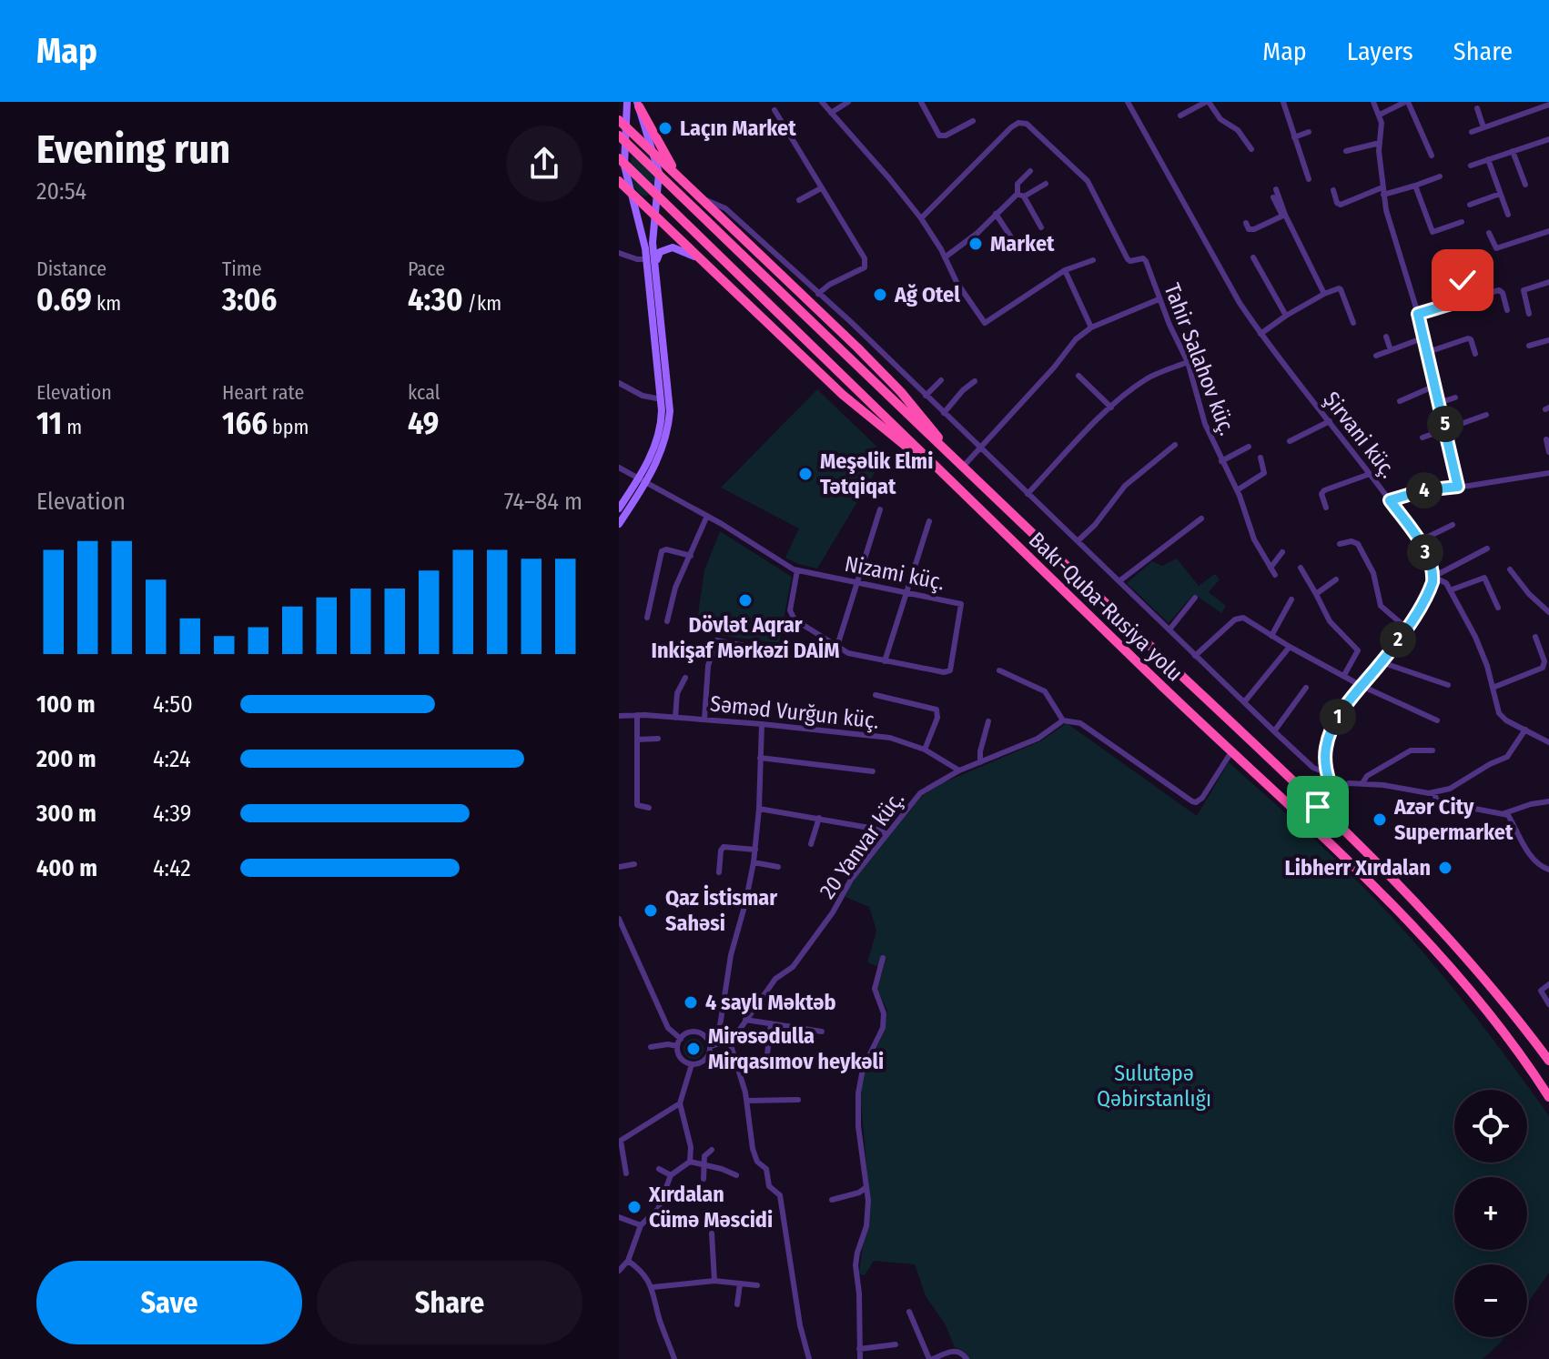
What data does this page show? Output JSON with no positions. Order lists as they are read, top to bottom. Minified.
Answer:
{"streets":{"highway":["Bakı-Quba-Rusiya yolu"],"street":["Tahir Salahov küç.","Şirvani küç.","Nizami küç.","Səməd Vurğun küç.","20 Yanvar küç."]},"crossings":[["Səməd Vurğun küç.","20 Yanvar küç."]],"parks":["Sulutəpə Qəbirstanlığı"],"places":["Laçın Market","Market","Ağ Otel","Meşəlik Elmi Tətqiqat","Dövlət Aqrar Inkişaf Mərkəzi DAİM","Azər City Supermarket","Libherr Xırdalan","Qaz İstismar Sahəsi","4 saylı Məktəb","Mirəsədulla Mirqasımov heykəli","Xırdalan Cümə Məscidi"],"page":{"header":"Map","nav":["Map","Layers","Share"],"heading":["Evening run","20:54"],"stats":[["Distance","0.69 km"],["Time","3:06"],["Pace","4:30 /km"],["Elevation","11 m"],["Heart rate","166 bpm"],["kcal","49"]],"pins":["5","4","3","2","1"],"chart":["Elevation","74–84 m"],"list":[{"name":"100 m","note":"4:50"},{"name":"200 m","note":"4:24"},{"name":"300 m","note":"4:39"},{"name":"400 m","note":"4:42"}],"map_buttons":["+","−"],"buttons":["Save","Share"]}}
